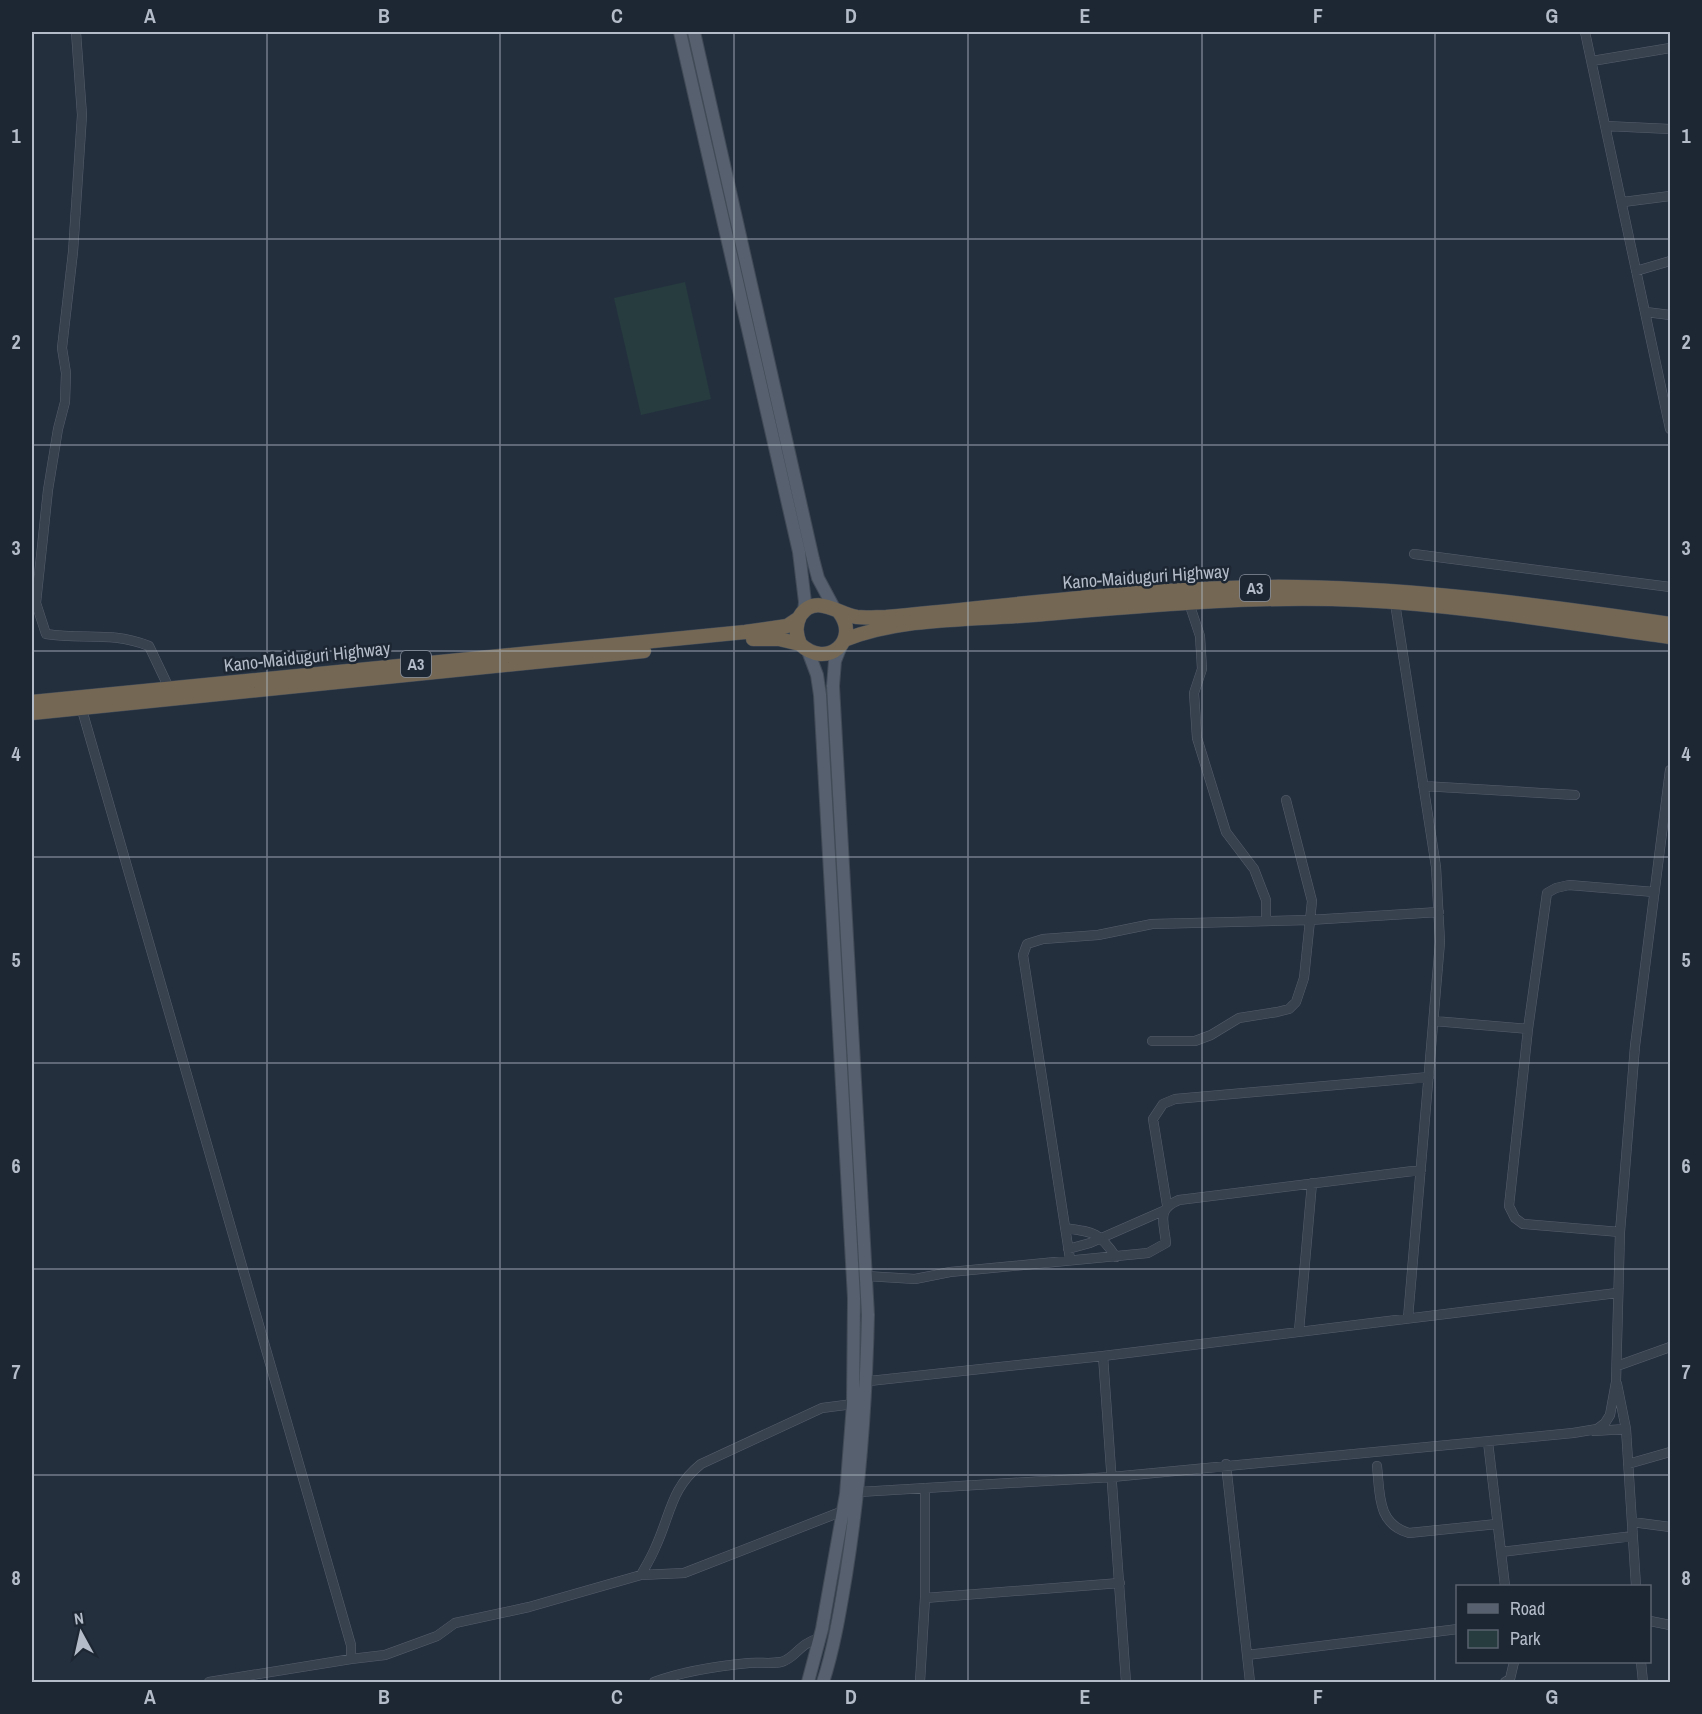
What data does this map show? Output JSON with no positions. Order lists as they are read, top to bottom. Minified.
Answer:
{"streets":{"highway":["Kano-Maiduguri Highway","A3"]},"crossings":[["Kano-Maiduguri Highway","A3"]],"legend":["Road","Park"],"north":"top","grid":{"columns":["A","B","C","D","E","F","G"],"rows":["1","2","3","4","5","6","7","8"]}}
